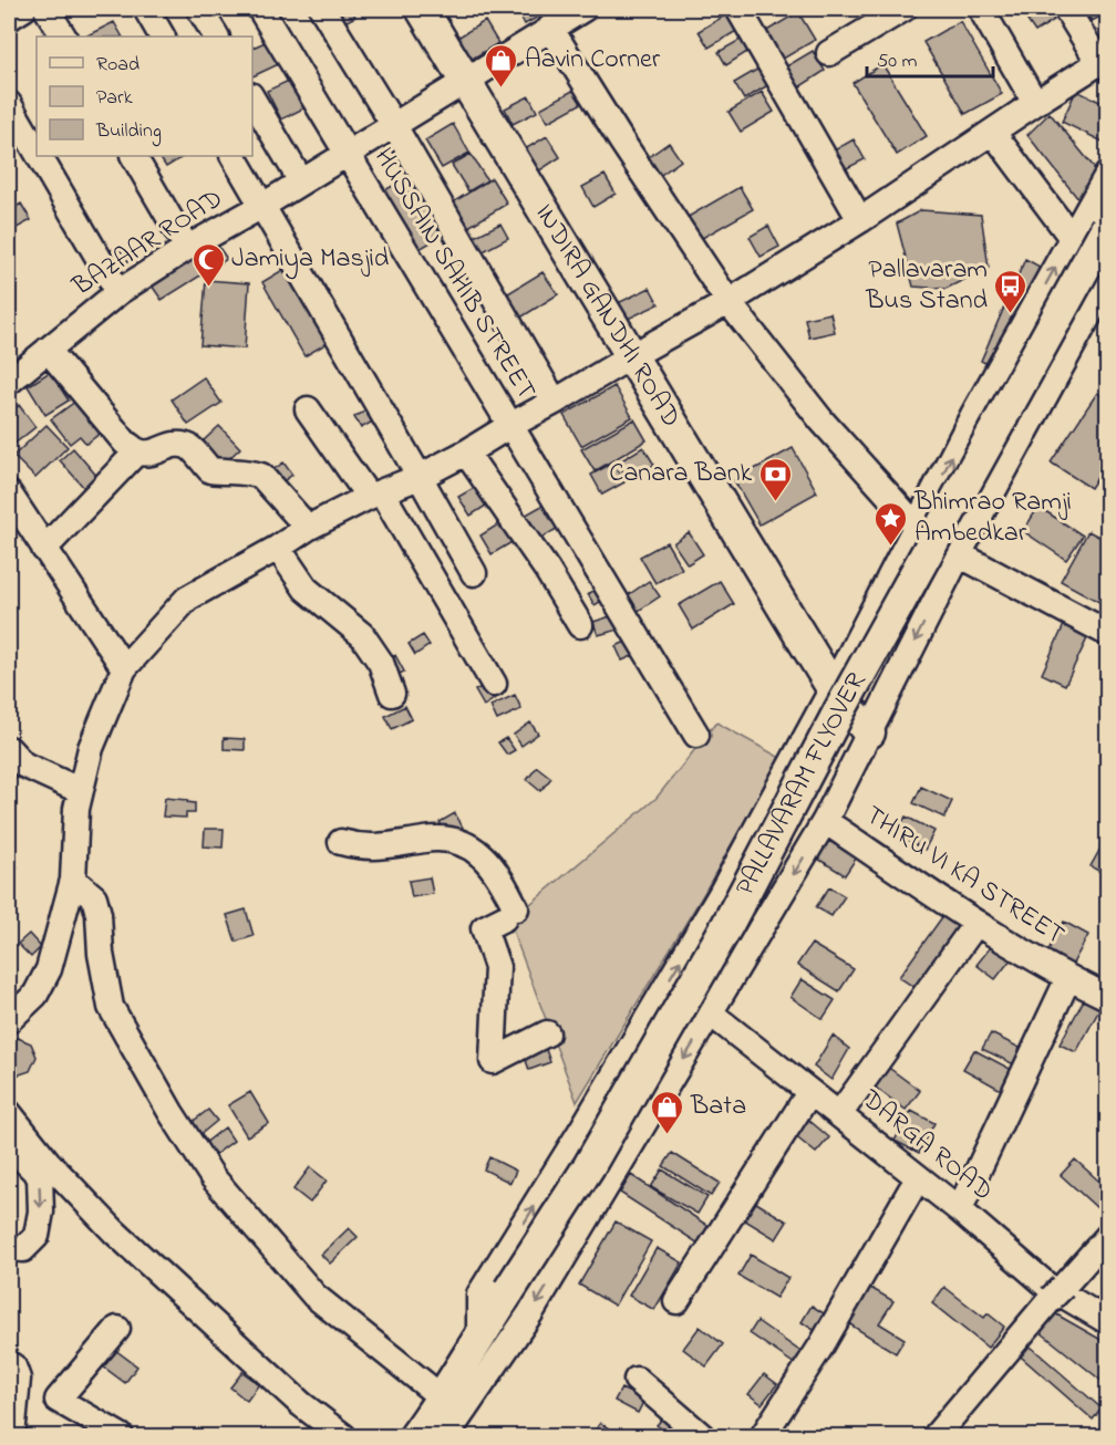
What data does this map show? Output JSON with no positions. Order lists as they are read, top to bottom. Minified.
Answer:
{"streets":{"main road":["INDIRA GANDHI ROAD","PALLAVARAM FLYOVER"],"street":["BAZAAR ROAD","HUSSAIN SAHIB STREET","THIRU VI KA STREET","DARGA ROAD"]},"crossings":[["BAZAAR ROAD","HUSSAIN SAHIB STREET"],["BAZAAR ROAD","INDIRA GANDHI ROAD"]],"places":{"shop":["Aavin Corner","Bata"],"mosque":["Jamiya Masjid"],"bus stop":["Pallavaram Bus Stand"],"bank":["Canara Bank"],"place":["Bhimrao Ramji Ambedkar"]},"legend":["Road","Park","Building"],"scale_bar":"50 m"}
